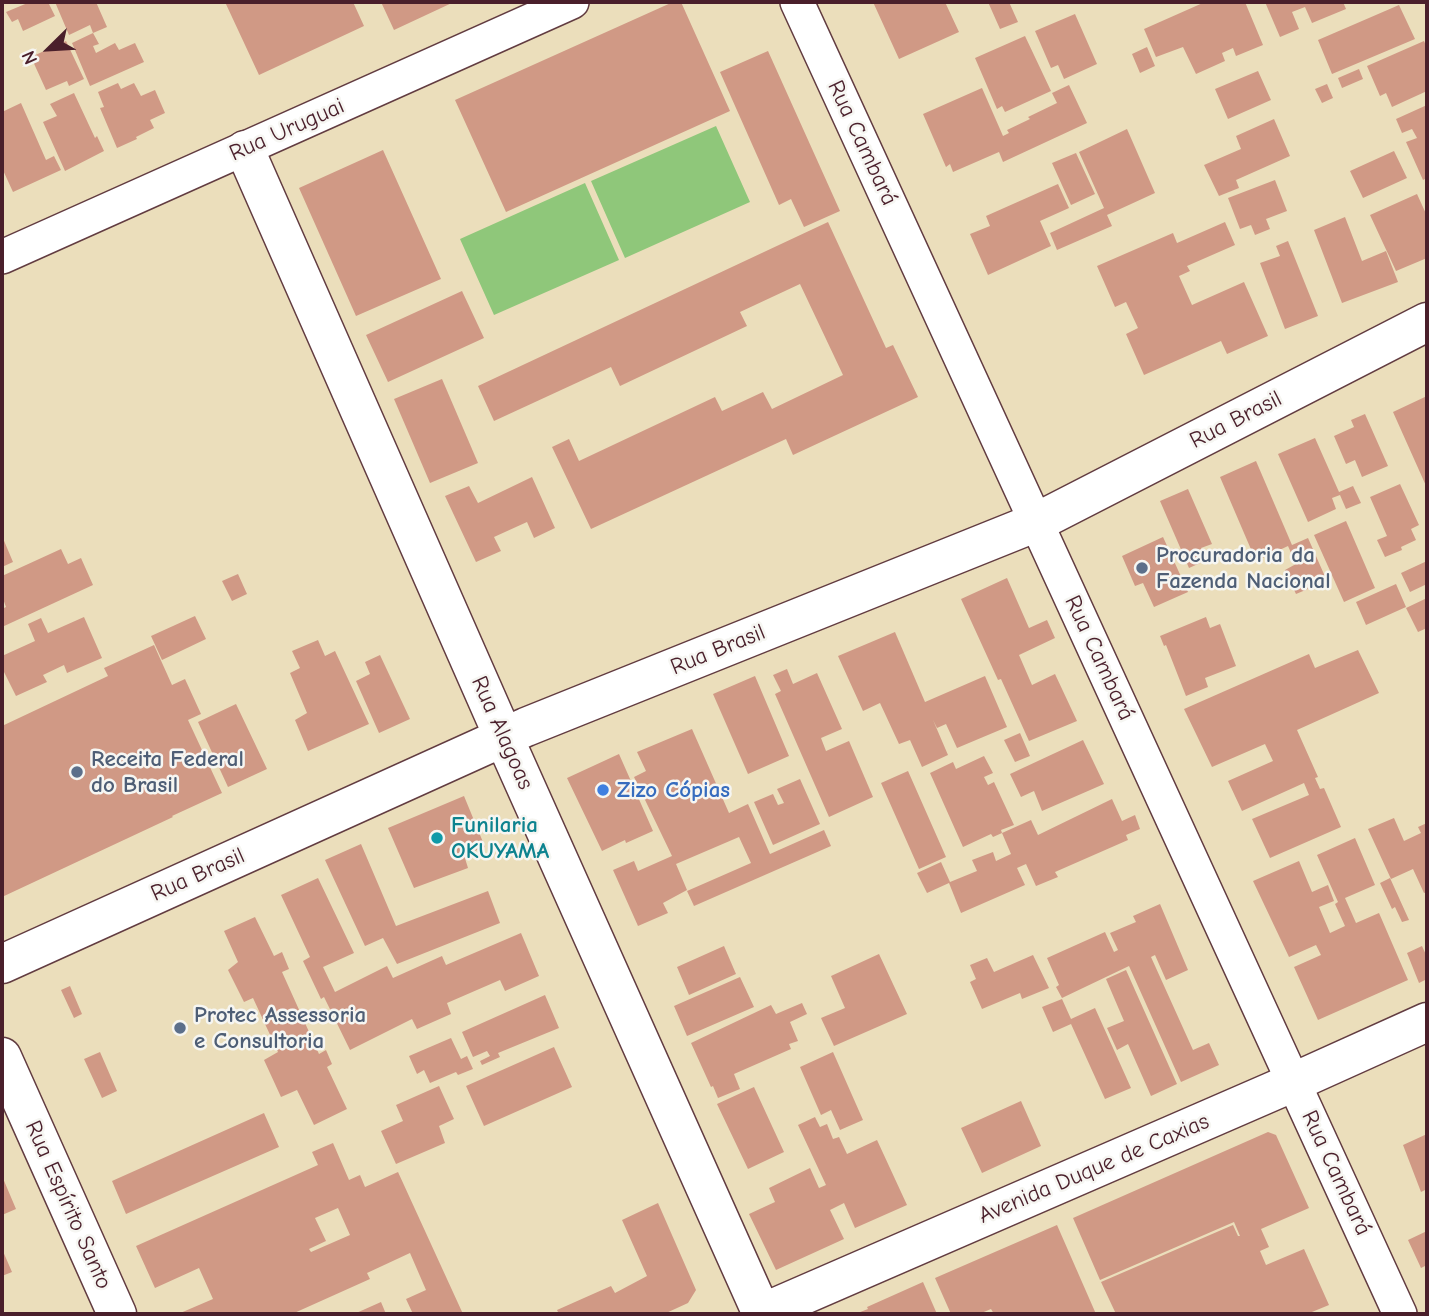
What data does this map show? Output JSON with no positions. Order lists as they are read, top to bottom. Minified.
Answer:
{"streets":{"street":["Rua Uruguai","Rua Cambará","Rua Brasil","Rua Alagoas","Avenida Duque de Caxias","Rua Espírito Santo"]},"crossings":[["Rua Uruguai","Rua Alagoas"],["Rua Cambará","Rua Brasil"],["Rua Cambará","Avenida Duque de Caxias"],["Rua Brasil","Rua Alagoas"],["Rua Alagoas","Avenida Duque de Caxias"]],"places":["Procuradoria da Fazenda Nacional","Receita Federal do Brasil","Zizo Cópias","Funilaria OKUYAMA","Protec Assessoria e Consultoria"],"north":"bottom left"}
